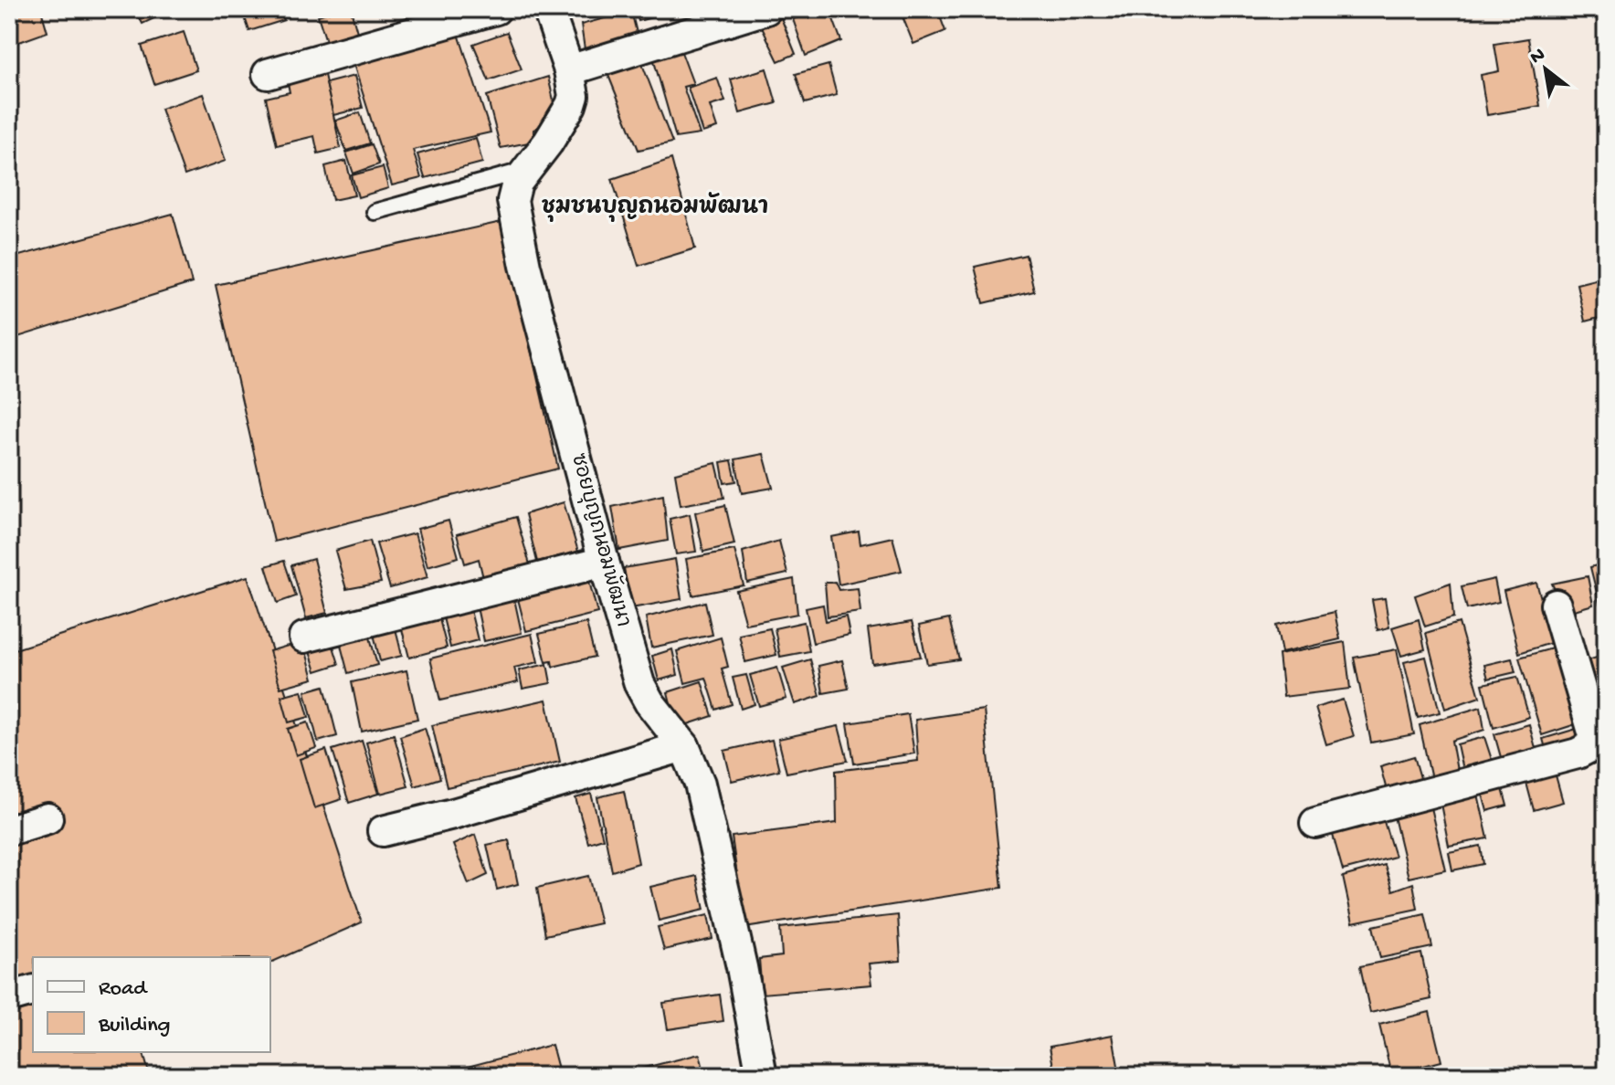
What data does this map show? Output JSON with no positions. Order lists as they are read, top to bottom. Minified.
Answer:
{"streets":{"street":["ซอยบุญถนอมพัฒนา"]},"districts":["ชุมชนบุญถนอมพัฒนา"],"legend":["Road","Building"],"north":"top left"}
